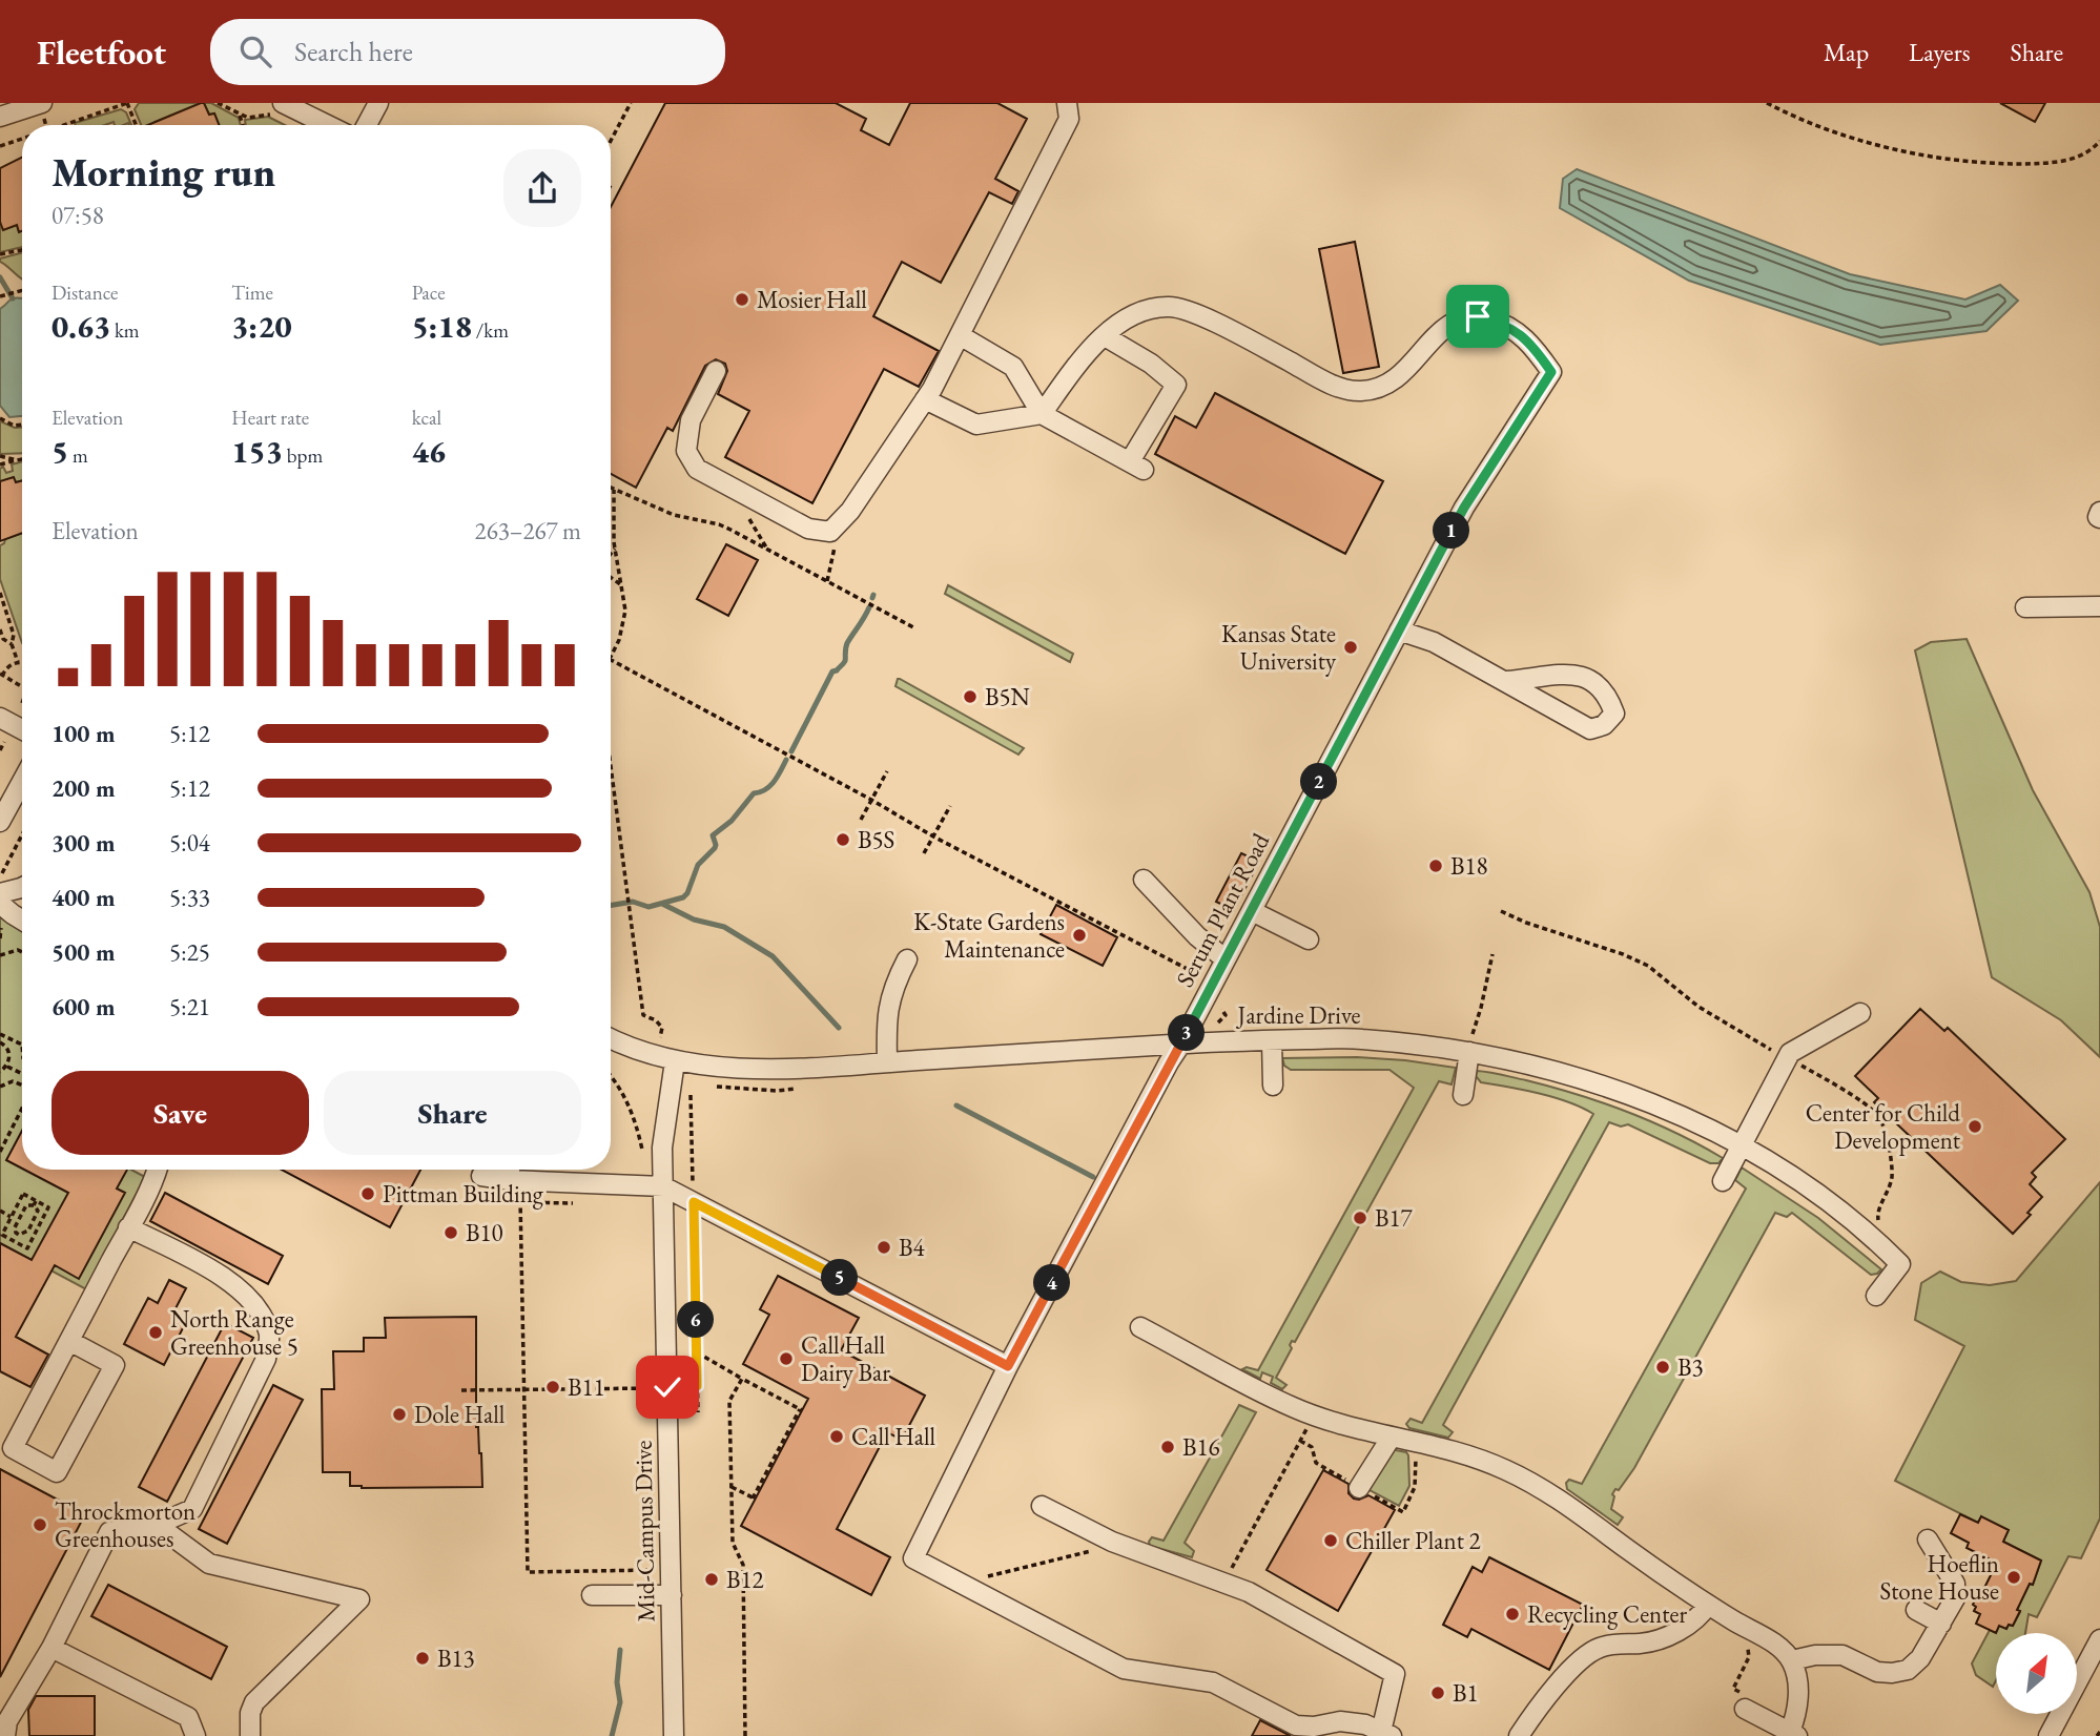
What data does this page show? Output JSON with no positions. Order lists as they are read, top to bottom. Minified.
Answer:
{"streets":{"street":["Serum Plant Road","Jardine Drive","Mid-Campus Drive"]},"crossings":[["Serum Plant Road","Jardine Drive"],["Jardine Drive","Mid-Campus Drive"]],"places":["Mosier Hall","Kansas State University","B5N","B5S","B18","K-State Gardens Maintenance","Center for Child Development","Pittman Building","B17","B10","B4","North Range Greenhouse 5","Call Hall Dairy Bar","B3","B11","Dole Hall","Call Hall","B16","Throckmorton Greenhouses","Chiller Plant 2","Hoeflin Stone House","B12","Recycling Center","B13","B1"],"north":"top right","page":{"header":"Fleetfoot","search":"Search here","nav":["Map","Layers","Share"],"heading":["Morning run","07:58"],"stats":[["Distance","0.63 km"],["Time","3:20"],["Pace","5:18 /km"],["Elevation","5 m"],["Heart rate","153 bpm"],["kcal","46"]],"chart":["Elevation","263–267 m"],"pins":["1","2","3","5","4","6"],"list":[{"name":"100 m","note":"5:12"},{"name":"200 m","note":"5:12"},{"name":"300 m","note":"5:04"},{"name":"400 m","note":"5:33"},{"name":"500 m","note":"5:25"},{"name":"600 m","note":"5:21"}],"buttons":["Save","Share"]}}
